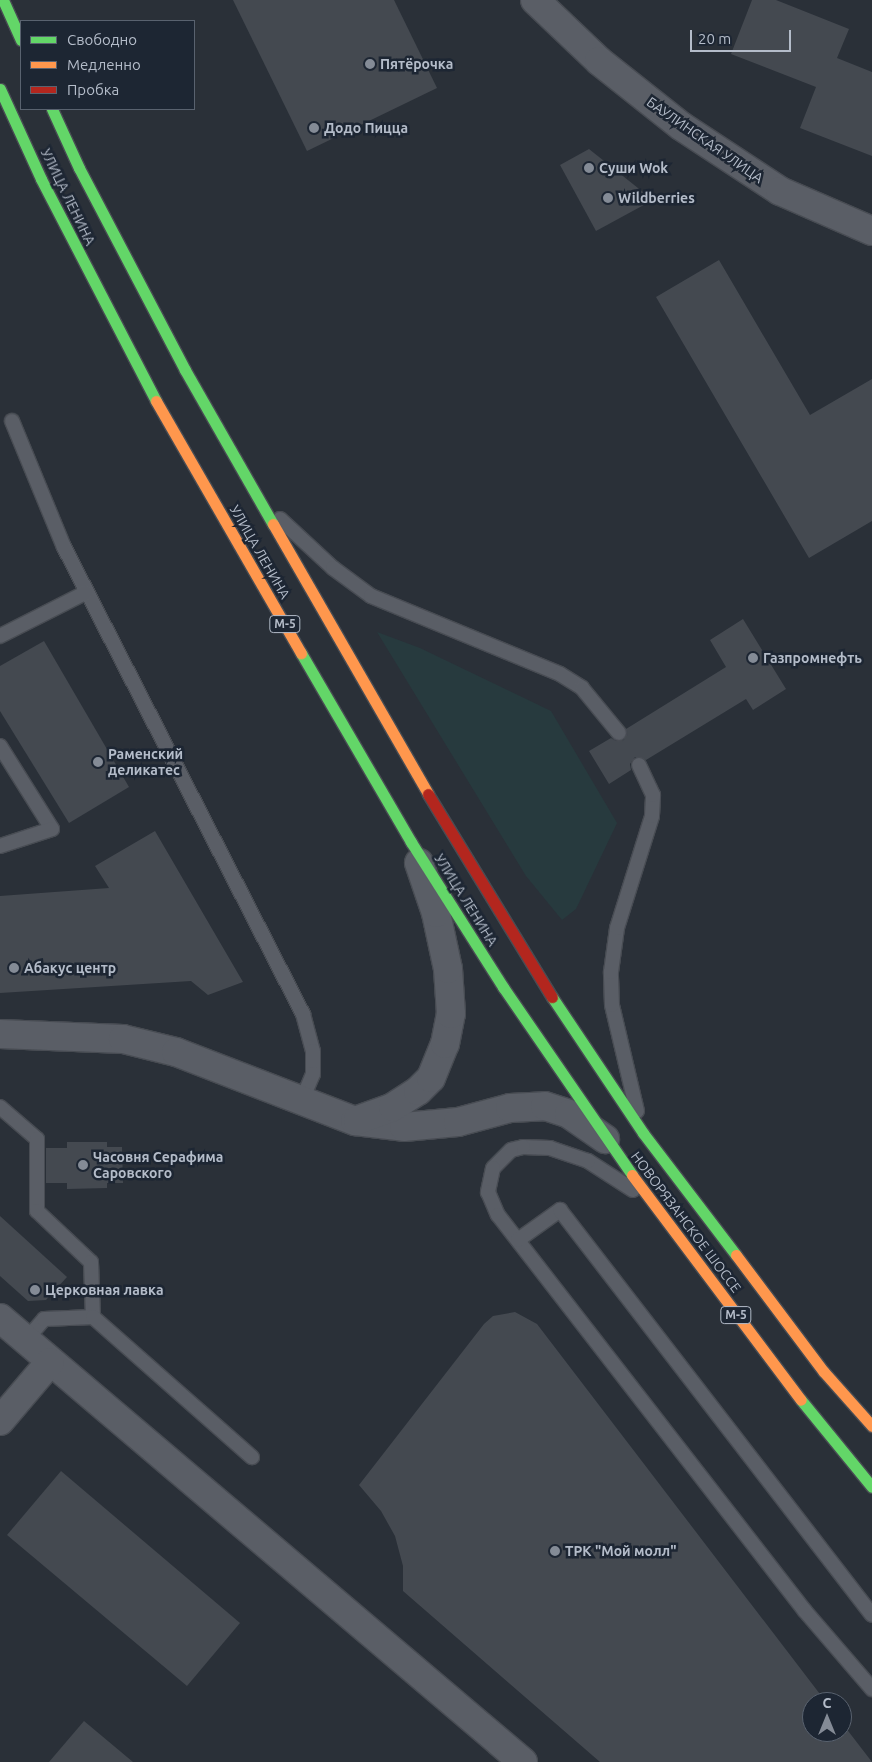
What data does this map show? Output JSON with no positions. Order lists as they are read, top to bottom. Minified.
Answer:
{"streets":{"main road":["УЛИЦА ЛЕНИНА","М-5","НОВОРЯЗАНСКОЕ ШОССЕ"],"street":["БАУЛИНСКАЯ УЛИЦА"]},"crossings":[["УЛИЦА ЛЕНИНА","НОВОРЯЗАНСКОЕ ШОССЕ"]],"places":["Пятёрочка","Додо Пицца","Суши Wok","Wildberries","Газпромнефть","Раменский деликатес","Абакус центр","Часовня Серафима Саровского","Церковная лавка","ТРК \"Мой молл\""],"legend":["Свободно","Медленно","Пробка"],"scale_bar":"20 m","north":"top"}
